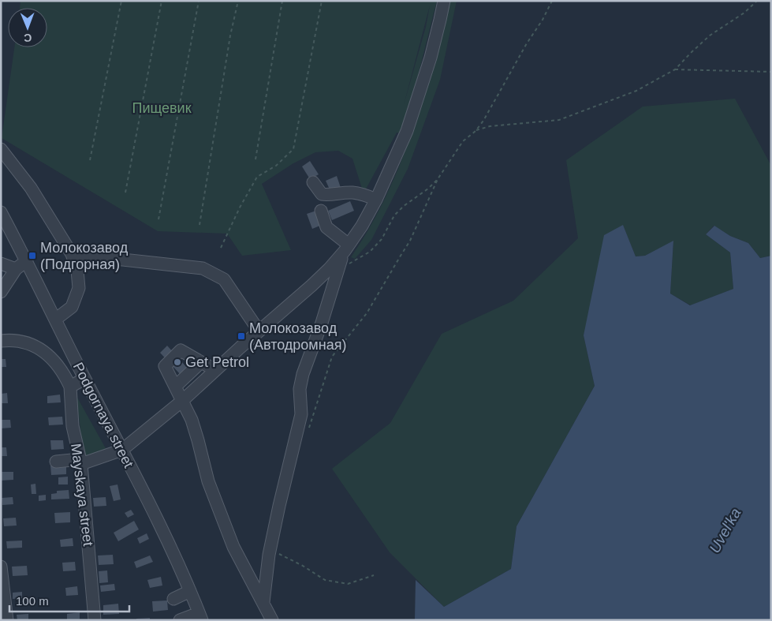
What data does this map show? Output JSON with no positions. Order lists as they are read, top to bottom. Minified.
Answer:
{"streets":{"street":["Podgornaya street","Mayskaya street"]},"water":["Uvel'ka"],"parks":["Пищевик"],"places":{"transit":["Молокозавод (Подгорная)","Молокозавод (Автодромная)"],"other":["Get Petrol"]},"scale_bar":"100 m","north":"bottom"}
